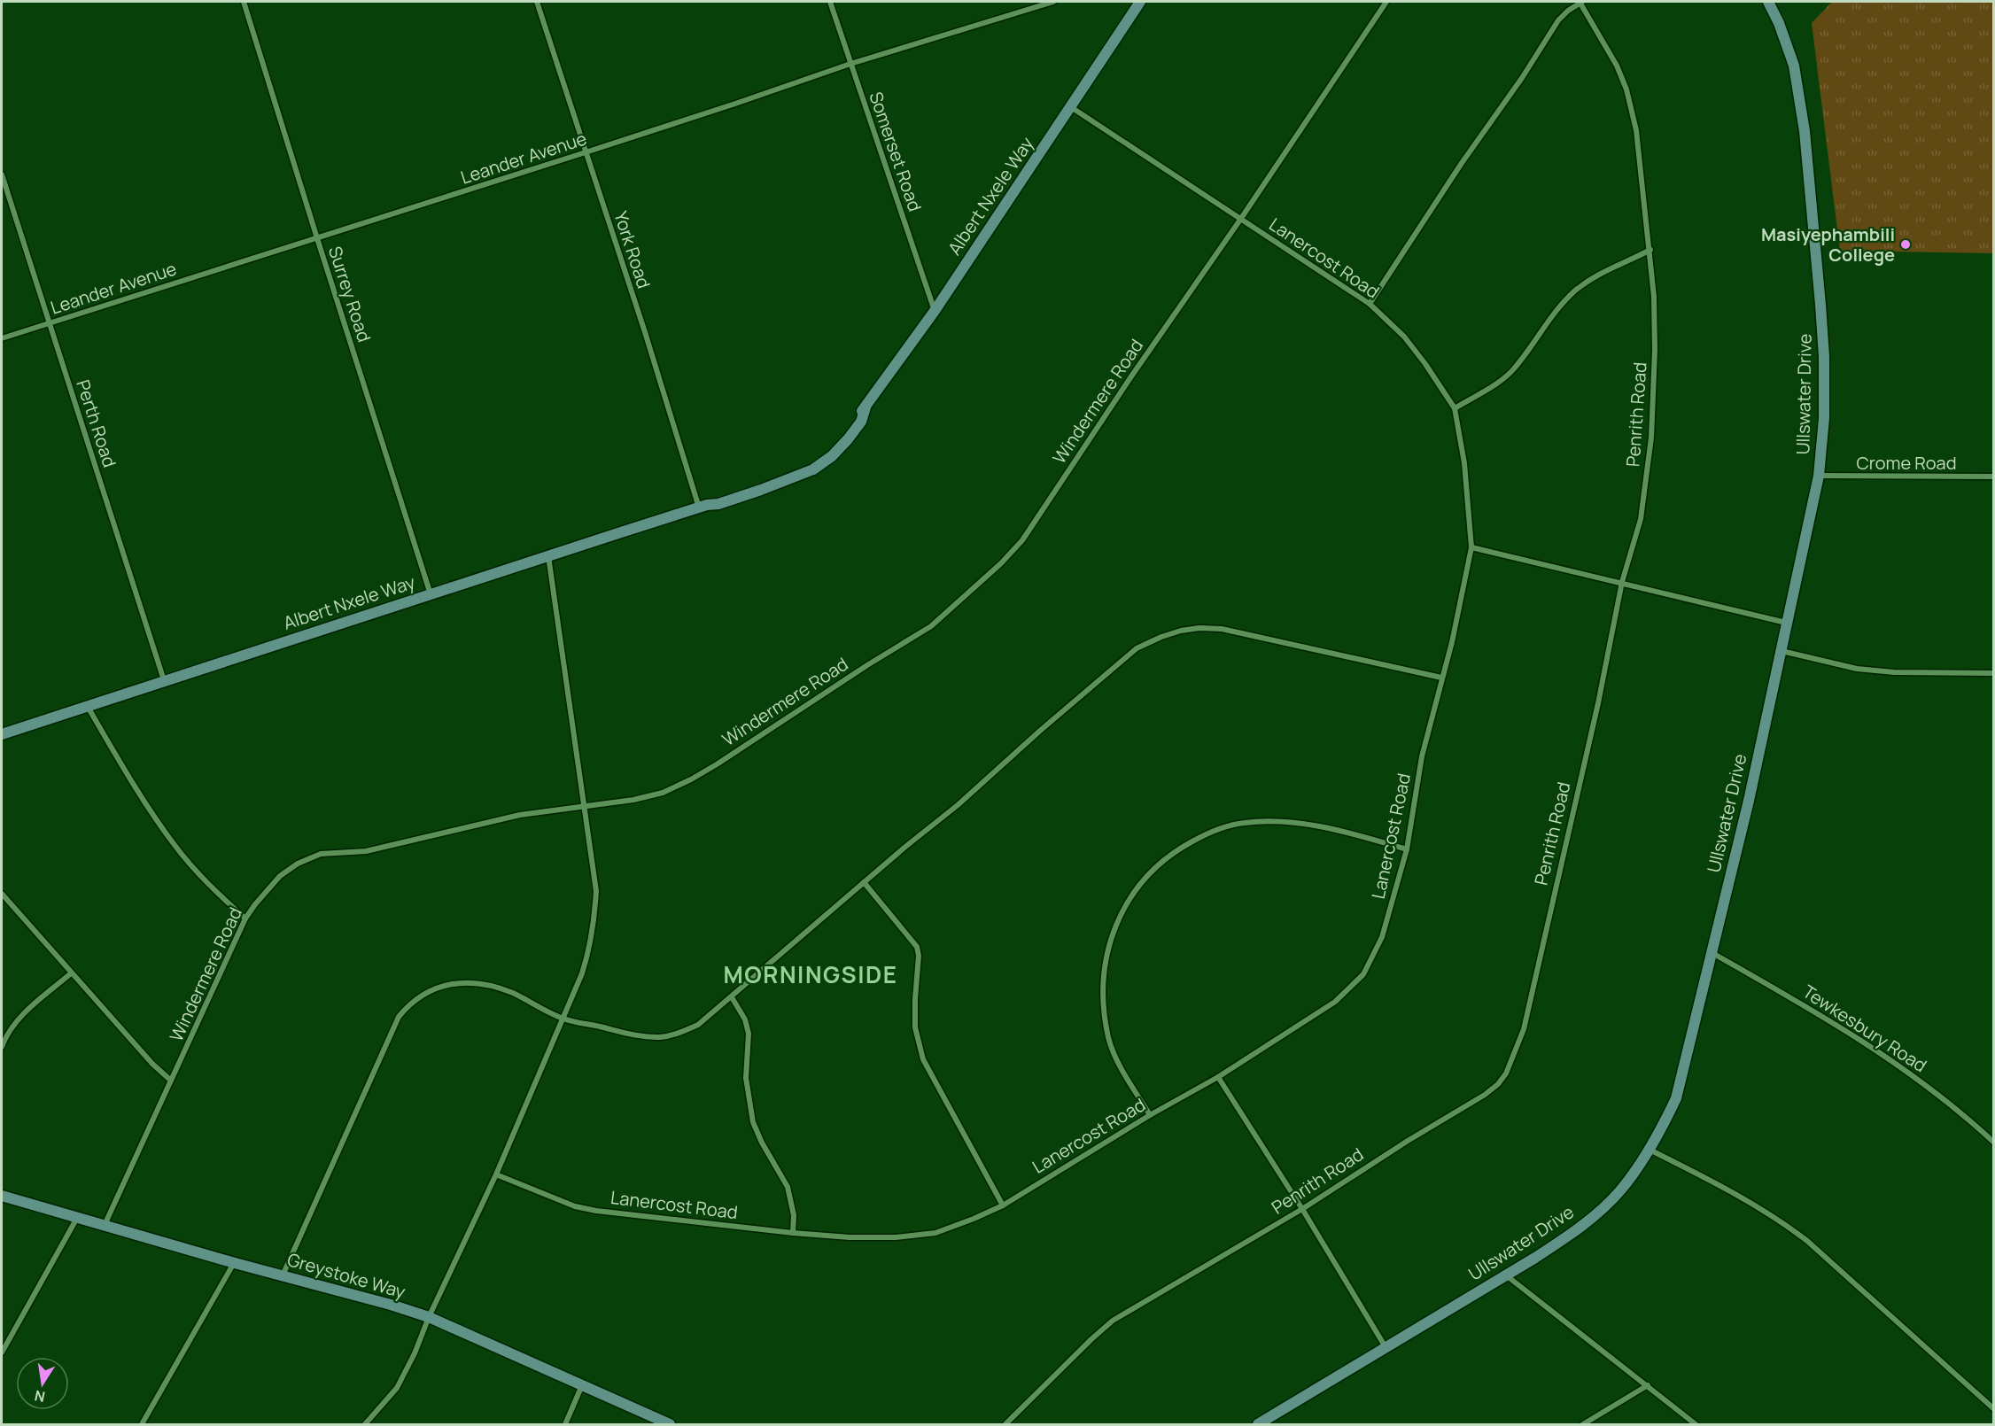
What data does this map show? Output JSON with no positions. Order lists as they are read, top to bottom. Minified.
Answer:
{"streets":{"street":["Somerset Road","Leander Avenue","Albert Nxele Way","York Road","Lanercost Road","Surrey Road","Ullswater Drive","Windermere Road","Penrith Road","Perth Road","Crome Road","Tewkesbury Road","Greystoke Way"]},"crossings":[["Somerset Road","Leander Avenue"],["Somerset Road","Albert Nxele Way"],["Leander Avenue","York Road"],["Leander Avenue","Surrey Road"],["Leander Avenue","Perth Road"],["Albert Nxele Way","York Road"],["Albert Nxele Way","Lanercost Road"],["Albert Nxele Way","Surrey Road"],["Albert Nxele Way","Perth Road"],["Lanercost Road","Windermere Road"],["Ullswater Drive","Crome Road"],["Ullswater Drive","Tewkesbury Road"],["Windermere Road","Greystoke Way"]],"districts":["MORNINGSIDE"],"places":["Masiyephambili College"],"north":"bottom"}
